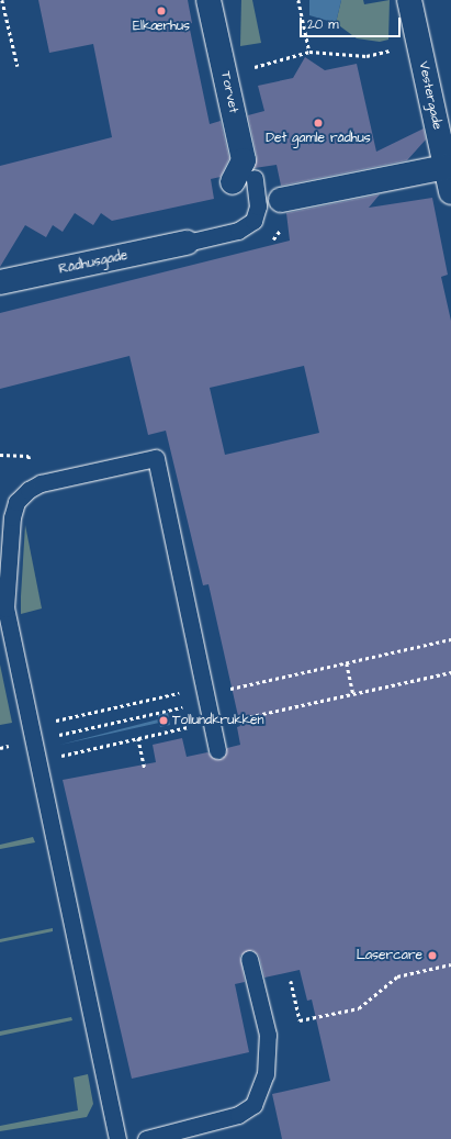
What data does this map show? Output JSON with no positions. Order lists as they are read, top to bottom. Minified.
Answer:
{"streets":{"street":["Torvet","Vestergade","Rådhusgade"]},"places":["Elkærhus","Det gamle rådhus","Tollundkrukken","Lasercare"],"scale_bar":"20 m"}
